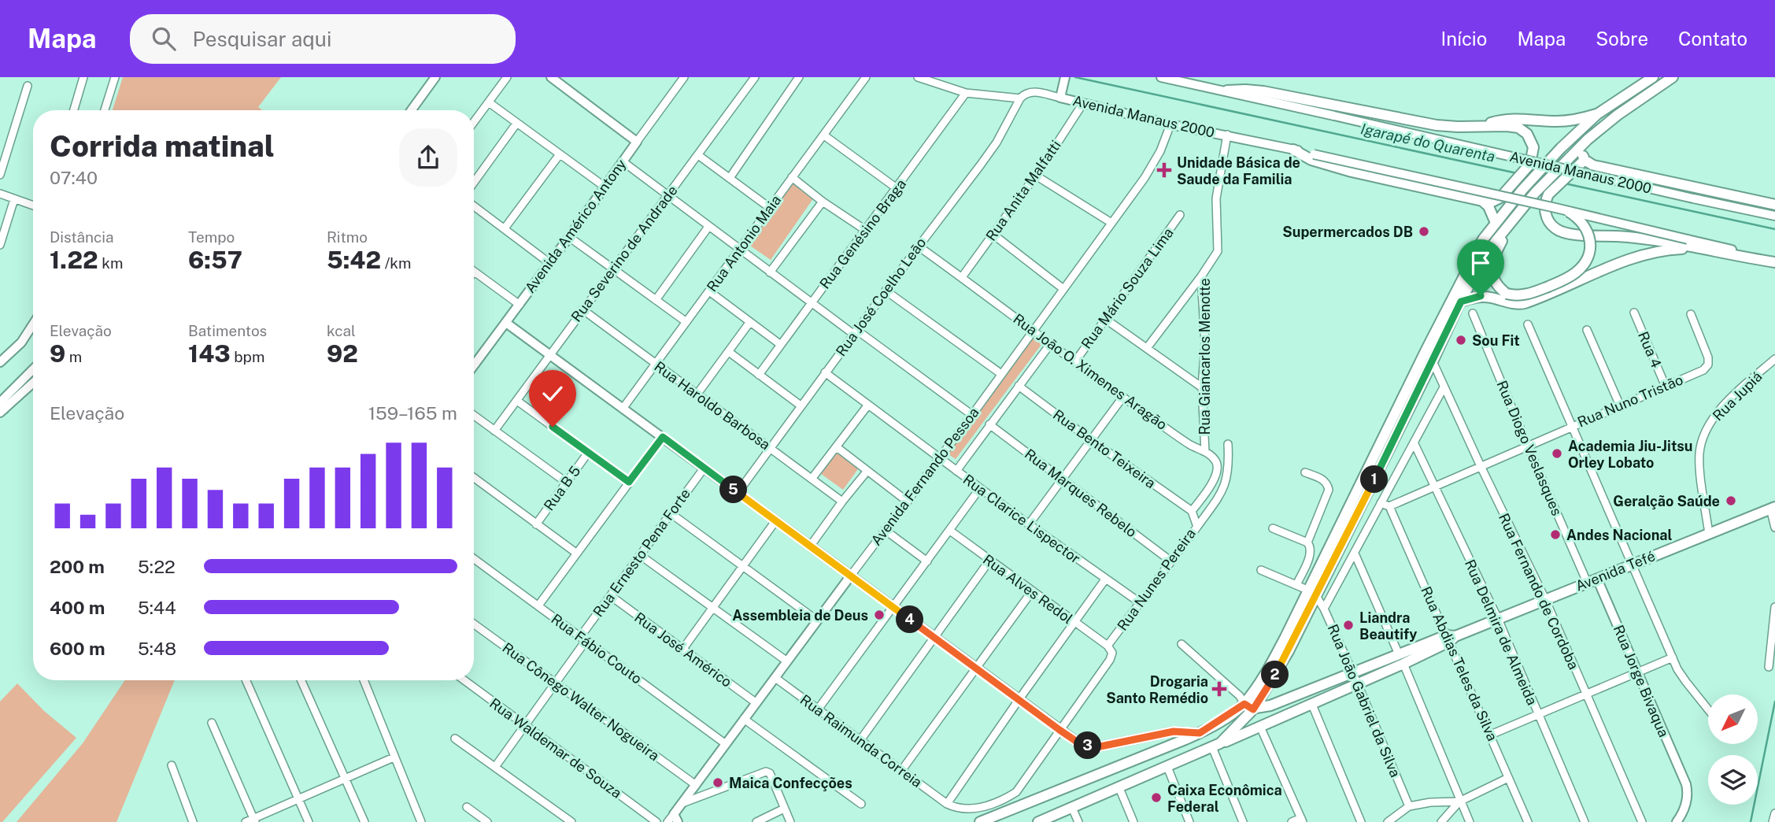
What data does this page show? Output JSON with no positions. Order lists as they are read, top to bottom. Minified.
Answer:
{"streets":{"main road":["Avenida Tefé"],"street":["Avenida Manaus 2000","Rua Anita Malfatti","Avenida Américo Antony","Rua Genésino Braga","Rua Antonio Maia","Rua Severino de Andrade","Rua Mário Souza Lima","Rua José Coelho Leão","Rua 4","Rua Giancarlos Menotte","Rua João O. Ximenes Aragão","Rua Jupiá","Rua Nuno Tristão","Rua Haroldo Barbosa","Rua Diogo Veslasques","Rua Bento Teixeira","Avenida Fernando Pessoa","Rua B 5","Rua Marques Rebelo","Rua Clarice Lispector","Rua Ernesto Pena Forte","Rua Nunes Pereira","Rua Alves Redol","Rua Fernando de Cordoba","Rua Delmira de Almeida","Rua Fábio Couto","Rua José Américo","Rua Abdias Teles da Silva","Rua Jorge Bivaqua","Rua João Gabriel da Silva","Rua Cônego Walter Nogueira","Rua Raimunda Correia","Rua Waldemar de Souza"]},"crossings":[["Avenida Manaus 2000","Rua Anita Malfatti"],["Avenida Manaus 2000","Rua Giancarlos Menotte"],["Avenida Manaus 2000","Avenida Fernando Pessoa"],["Rua Anita Malfatti","Rua João O. Ximenes Aragão"],["Rua Antonio Maia","Rua Haroldo Barbosa"],["Rua Severino de Andrade","Rua Haroldo Barbosa"],["Rua Mário Souza Lima","Rua João O. Ximenes Aragão"],["Rua José Coelho Leão","Rua João O. Ximenes Aragão"],["Rua José Coelho Leão","Rua Haroldo Barbosa"],["Rua José Coelho Leão","Rua Clarice Lispector"],["Rua 4","Rua Nuno Tristão"],["Rua Giancarlos Menotte","Rua João O. Ximenes Aragão"],["Rua João O. Ximenes Aragão","Avenida Fernando Pessoa"],["Rua Jupiá","Avenida Tefé"],["Rua Nuno Tristão","Rua Diogo Veslasques"],["Rua Nuno Tristão","Rua Fernando de Cordoba"],["Rua Nuno Tristão","Rua Delmira de Almeida"],["Rua Nuno Tristão","Rua Abdias Teles da Silva"],["Rua Diogo Veslasques","Avenida Tefé"],["Rua Bento Teixeira","Rua Nunes Pereira"],["Avenida Fernando Pessoa","Rua Clarice Lispector"],["Avenida Fernando Pessoa","Rua Fábio Couto"],["Avenida Fernando Pessoa","Rua José Américo"],["Avenida Fernando Pessoa","Rua Cônego Walter Nogueira"],["Avenida Fernando Pessoa","Rua Raimunda Correia"],["Rua Marques Rebelo","Rua Nunes Pereira"],["Rua Clarice Lispector","Rua Nunes Pereira"],["Rua Ernesto Pena Forte","Rua Fábio Couto"],["Rua Ernesto Pena Forte","Rua José Américo"],["Rua Ernesto Pena Forte","Rua Cônego Walter Nogueira"],["Rua Ernesto Pena Forte","Rua Waldemar de Souza"],["Avenida Tefé","Rua Fernando de Cordoba"],["Avenida Tefé","Rua Delmira de Almeida"],["Avenida Tefé","Rua Abdias Teles da Silva"],["Avenida Tefé","Rua Jorge Bivaqua"],["Avenida Tefé","Rua João Gabriel da Silva"],["Rua Nunes Pereira","Rua Alves Redol"]],"water":["Igarapé do Quarenta"],"places":{"health":["Unidade Básica de Saude da Familia","Drogaria Santo Remédio"],"other":["Supermercados DB","Sou Fit","Academia Jiu-Jitsu Orley Lobato","Geralção Saúde","Andes Nacional","Assembleia de Deus","Liandra Beautify","Maica Confecções","Caixa Econômica Federal"]},"north":"bottom left","page":{"header":"Mapa","search":"Pesquisar aqui","nav":["Início","Mapa","Sobre","Contato"],"heading":["Corrida matinal","07:40"],"stats":[["Distância","1.22 km"],["Tempo","6:57"],["Ritmo","5:42 /km"],["Elevação","9 m"],["Batimentos","143 bpm"],["kcal","92"]],"chart":["Elevação","159–165 m"],"pins":["1","5","4","2","3"],"list":[{"name":"200 m","note":"5:22"},{"name":"400 m","note":"5:44"},{"name":"600 m","note":"5:48"}]}}
